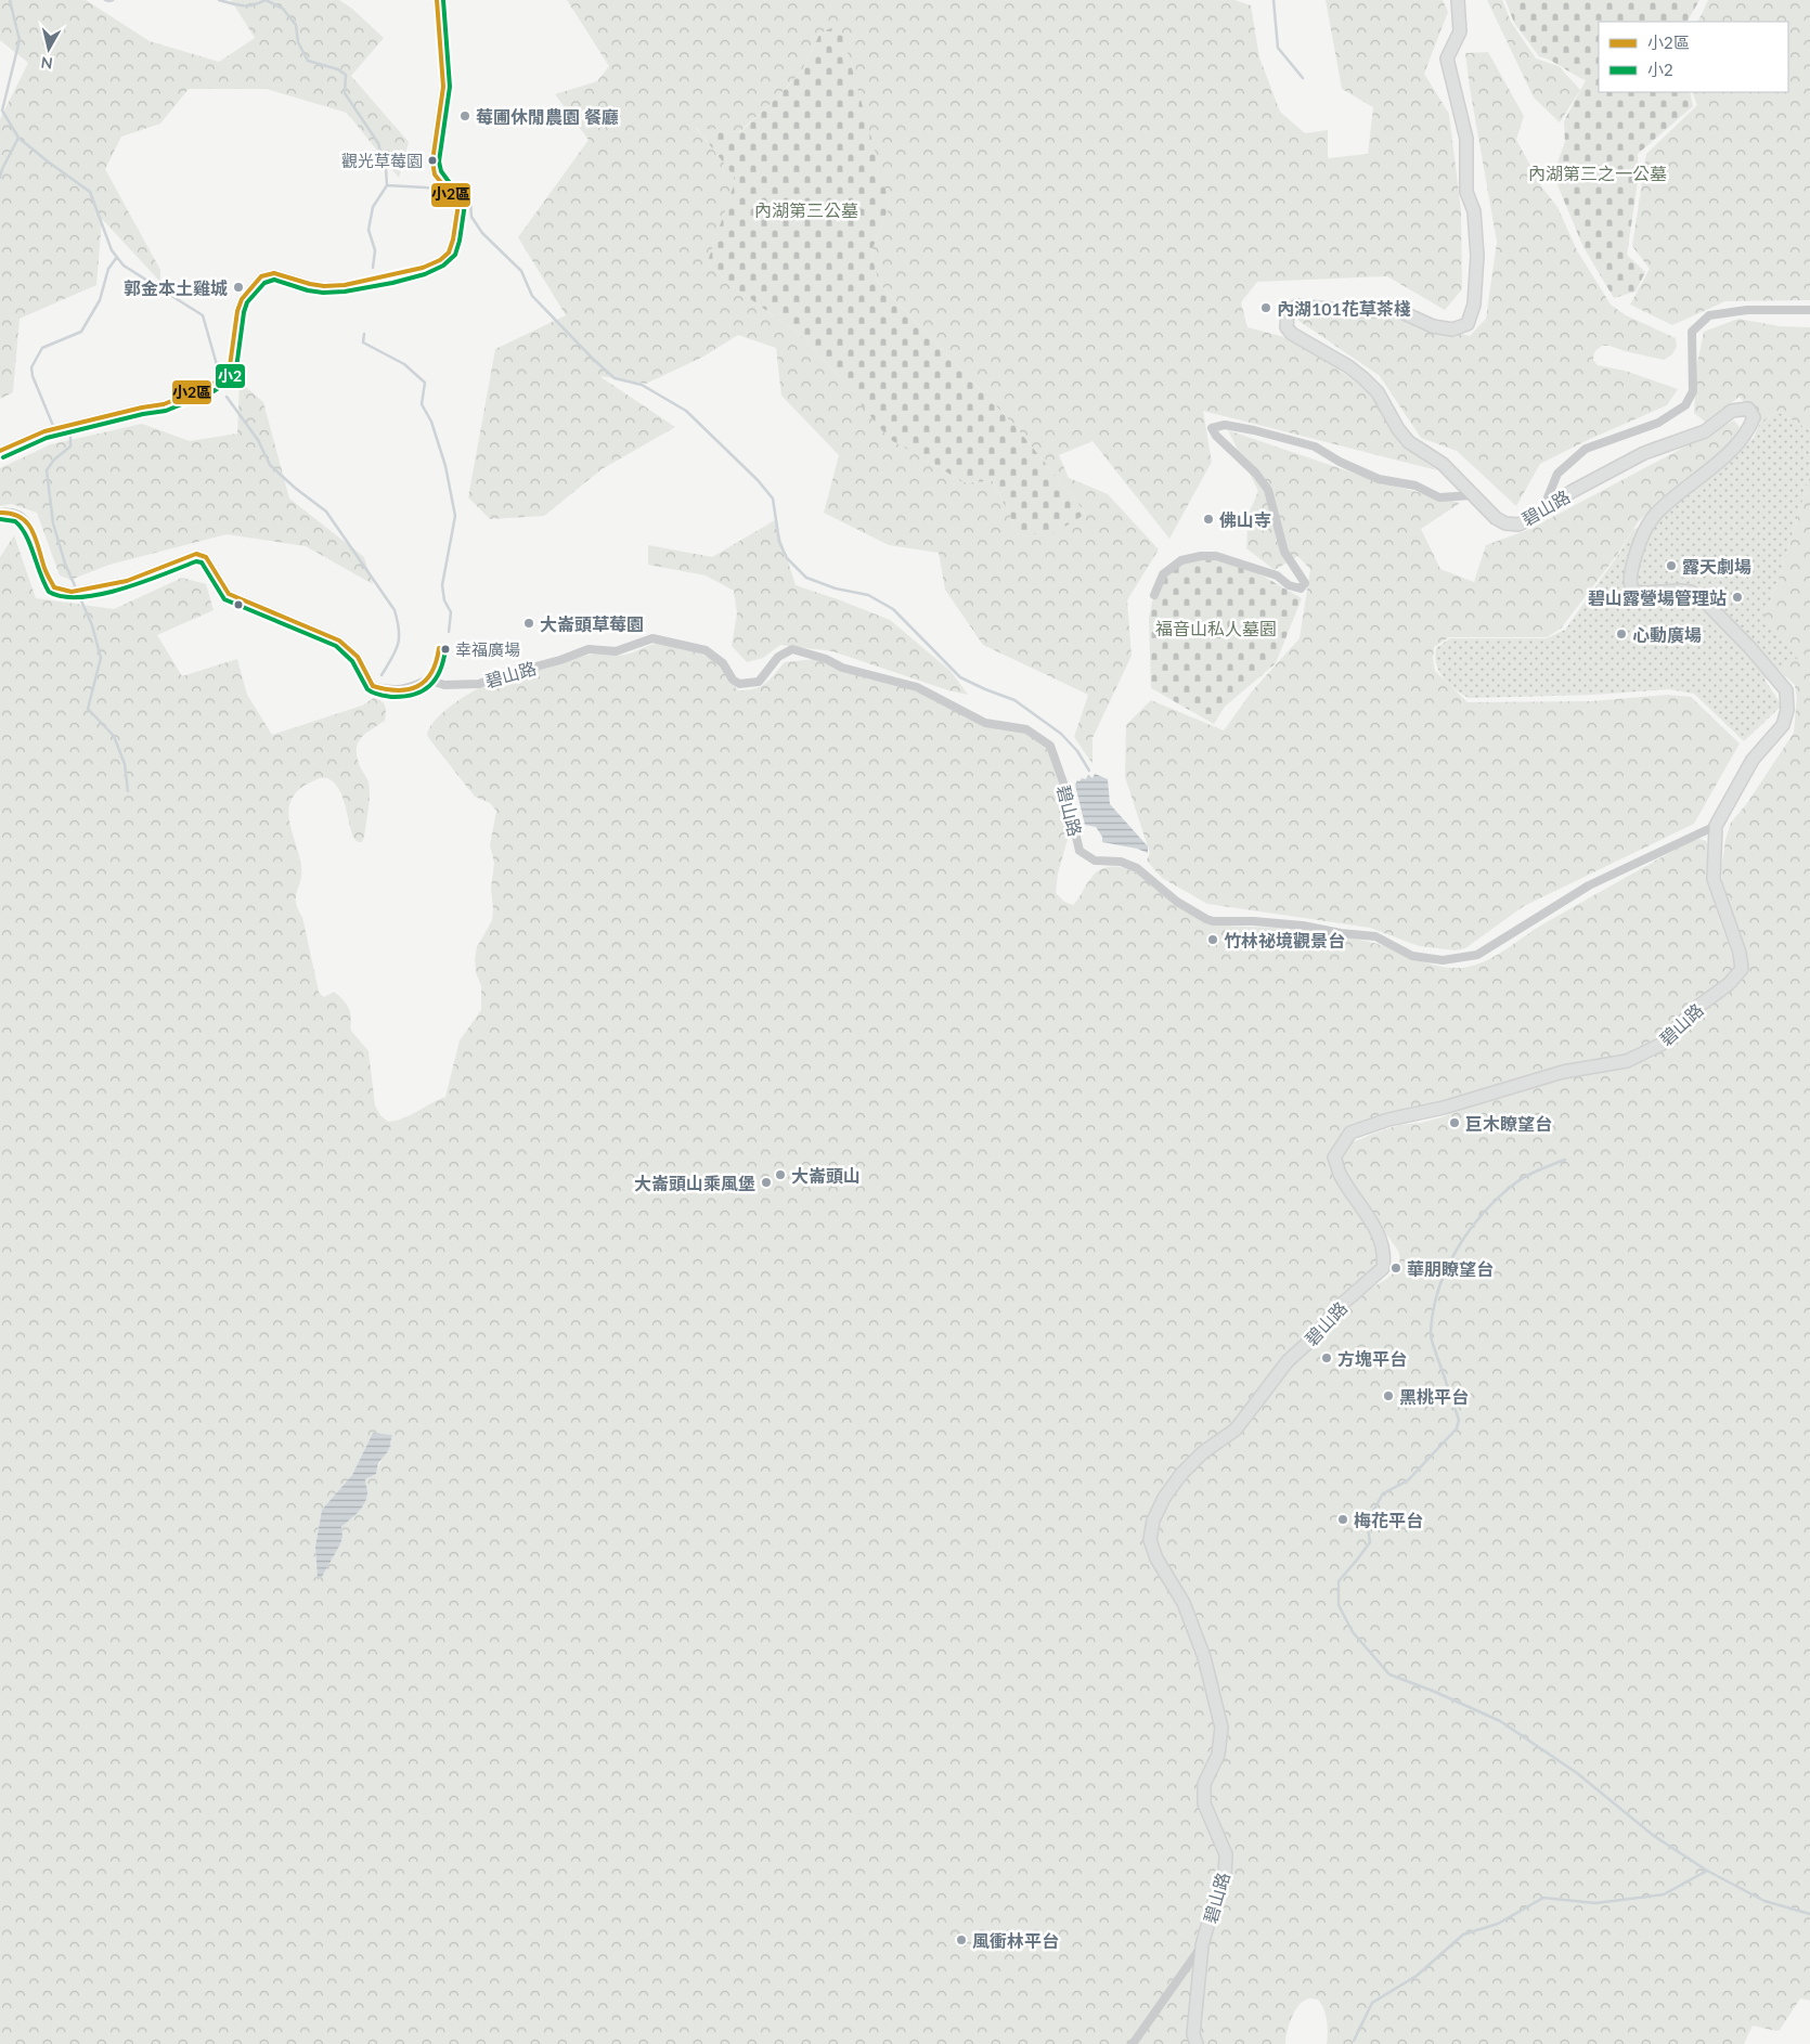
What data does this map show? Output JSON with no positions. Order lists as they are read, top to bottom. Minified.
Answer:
{"streets":{"street":["碧山路"]},"parks":["內湖第三之一公墓","內湖第三公墓","福音山私人墓園"],"places":["莓圃休閒農園 餐廳","觀光草莓園","郭金本土雞城","內湖101花草茶棧","佛山寺","露天劇場","碧山露營場管理站","大崙頭草莓園","心動廣場","幸福廣場","竹林祕境觀景台","巨木瞭望台","大崙頭山","大崙頭山乘風堡","華朋瞭望台","方塊平台","黑桃平台","梅花平台","風衝林平台"],"lines":["transit line 小2區","transit line 小2"],"legend":["小2區","小2"],"north":"bottom"}
